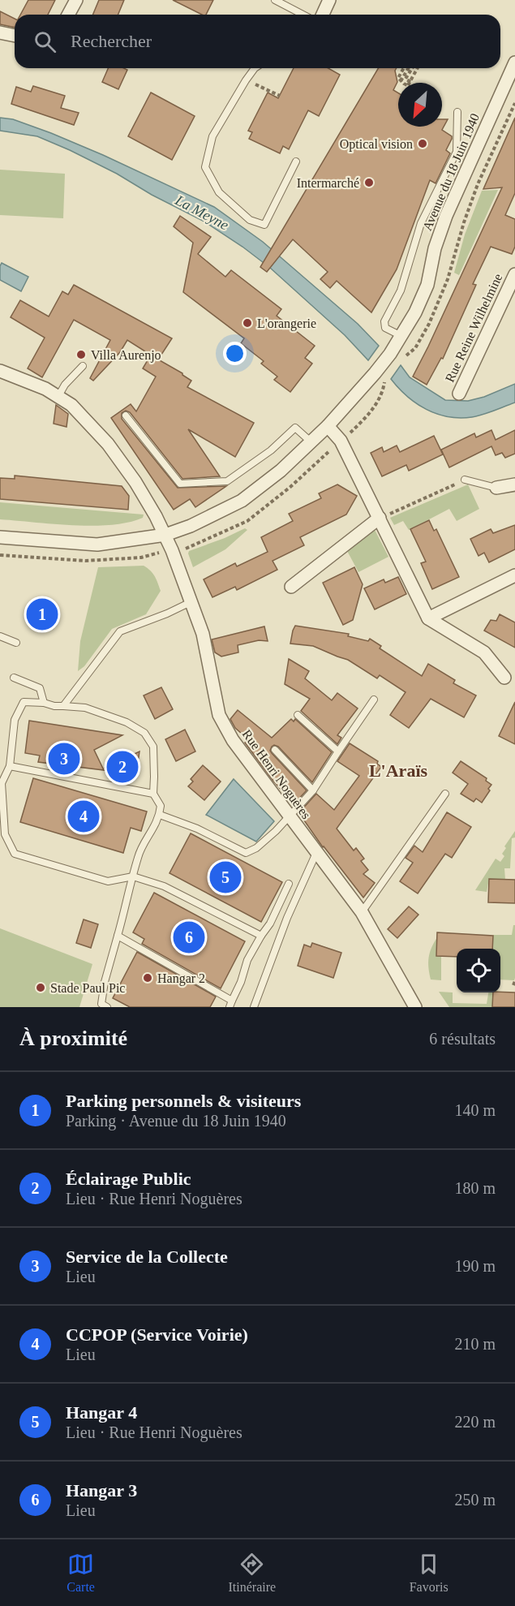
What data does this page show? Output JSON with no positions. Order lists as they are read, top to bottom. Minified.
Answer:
{"streets":{"street":["Avenue du 18 Juin 1940","Rue Reine Wilhelmine","Rue Henri Noguères"]},"crossings":[["Avenue du 18 Juin 1940","Rue Henri Noguères"]],"districts":["L'Araïs"],"water":["La Meyne"],"places":["Optical vision","Intermarché","L'orangerie","Villa Aurenjo","Hangar 2","Stade Paul Pic"],"north":"bottom left","page":{"search":"Rechercher","pins":["1","3","2","4","5","6"],"heading":["À proximité","6 résultats"],"list":[{"mark":"1","name":"Parking personnels & visiteurs","note":"Parking · Avenue du 18 Juin 1940","value":"140 m"},{"mark":"2","name":"Éclairage Public","note":"Lieu · Rue Henri Noguères","value":"180 m"},{"mark":"3","name":"Service de la Collecte","note":"Lieu","value":"190 m"},{"mark":"4","name":"CCPOP (Service Voirie)","note":"Lieu","value":"210 m"},{"mark":"5","name":"Hangar 4","note":"Lieu · Rue Henri Noguères","value":"220 m"},{"mark":"6","name":"Hangar 3","note":"Lieu","value":"250 m"}],"nav":["Carte","Itinéraire","Favoris"]}}
